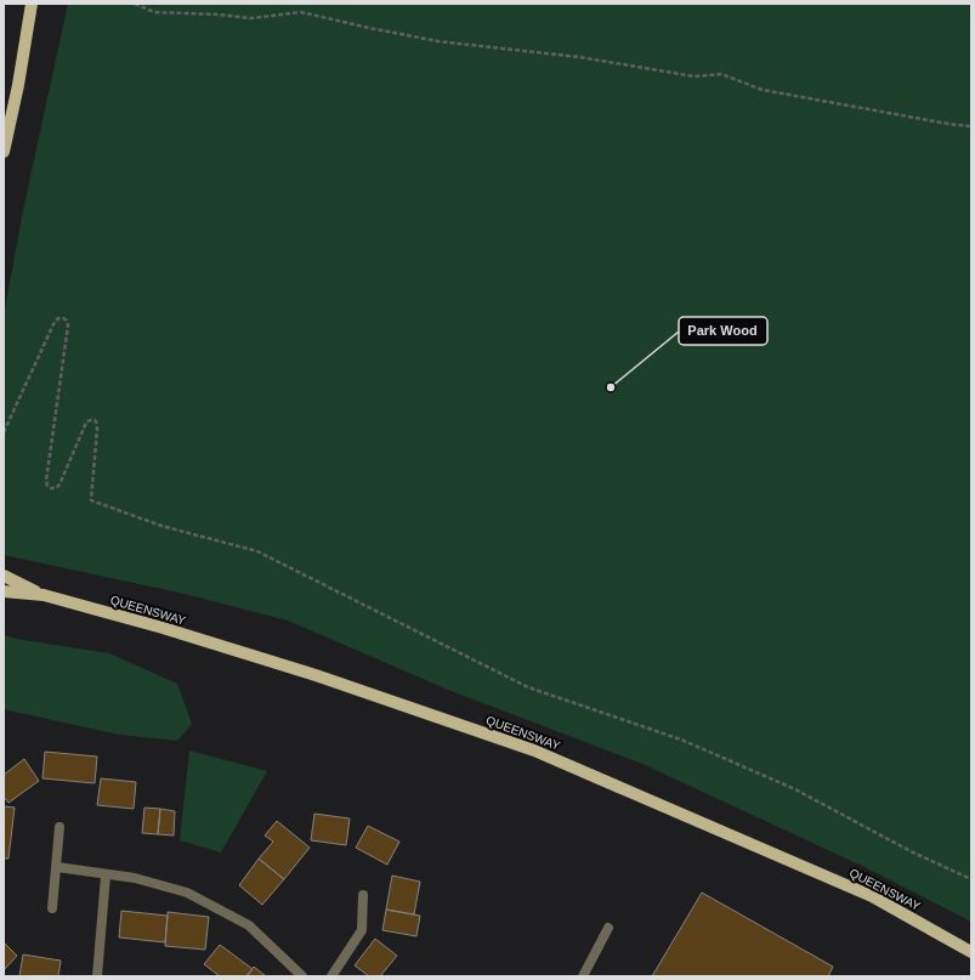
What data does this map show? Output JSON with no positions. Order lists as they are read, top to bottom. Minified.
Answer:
{"streets":{"main road":["QUEENSWAY"]},"places":["Park Wood"]}
